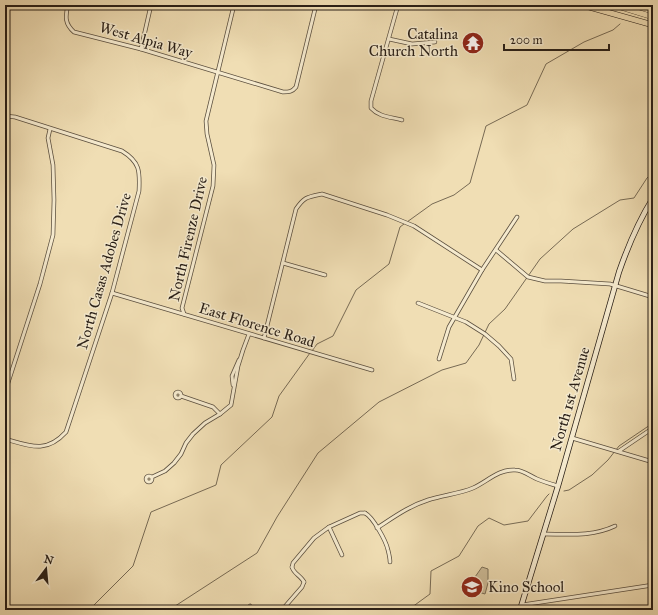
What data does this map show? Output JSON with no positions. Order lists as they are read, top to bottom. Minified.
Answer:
{"streets":{"main road":["North 1st Avenue"],"street":["West Alpia Way","North Firenze Drive","North Casas Adobes Drive","East Florence Road"]},"crossings":[["West Alpia Way","North Firenze Drive"],["North Firenze Drive","East Florence Road"],["North Casas Adobes Drive","East Florence Road"]],"places":{"temple":["Catalina Church North"],"school or university":["Kino School"]},"scale_bar":"200 m","north":"top"}
